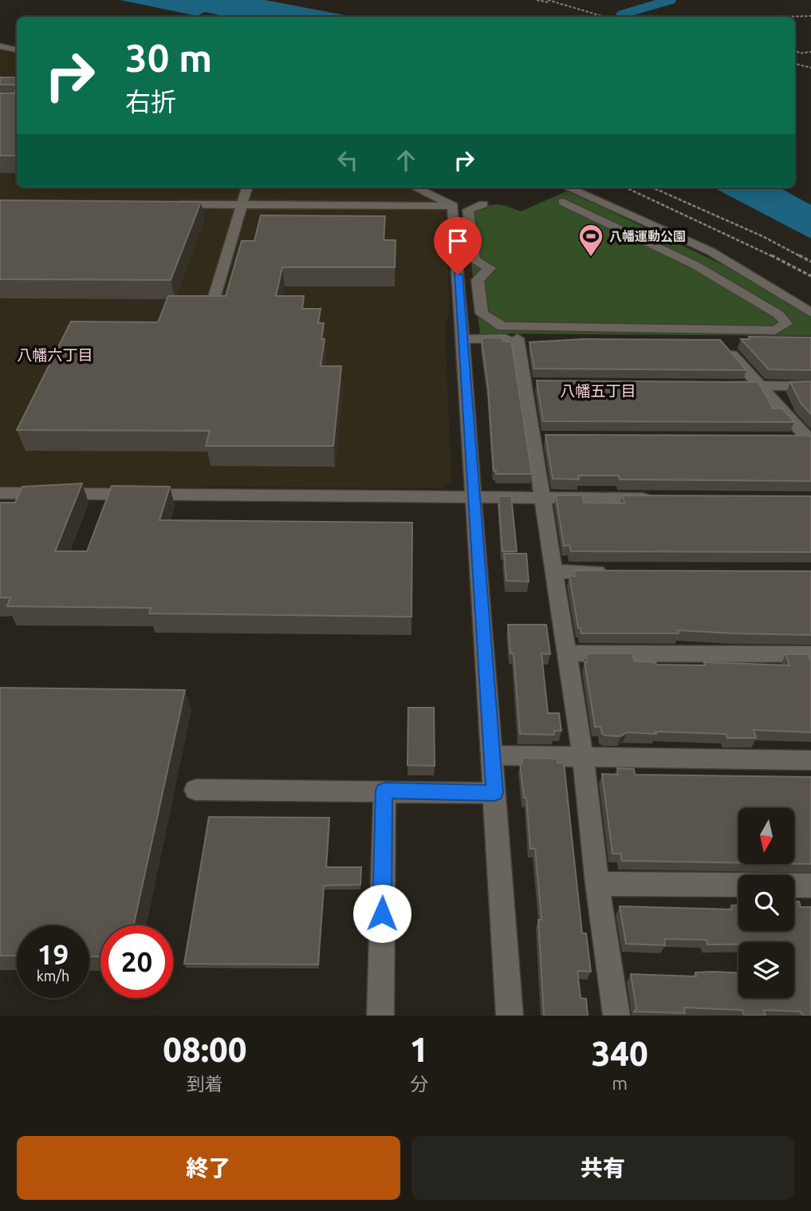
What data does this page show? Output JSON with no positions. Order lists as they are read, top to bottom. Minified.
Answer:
{"districts":["八幡六丁目","八幡五丁目"],"places":{"sports":["八幡運動公園"]},"north":"bottom","page":{"turn":["30 m","右折"],"speed":"19 km/h","limit":"20","eta":["08:00","到着","1","分","340","m"],"buttons":["終了","共有"]}}
